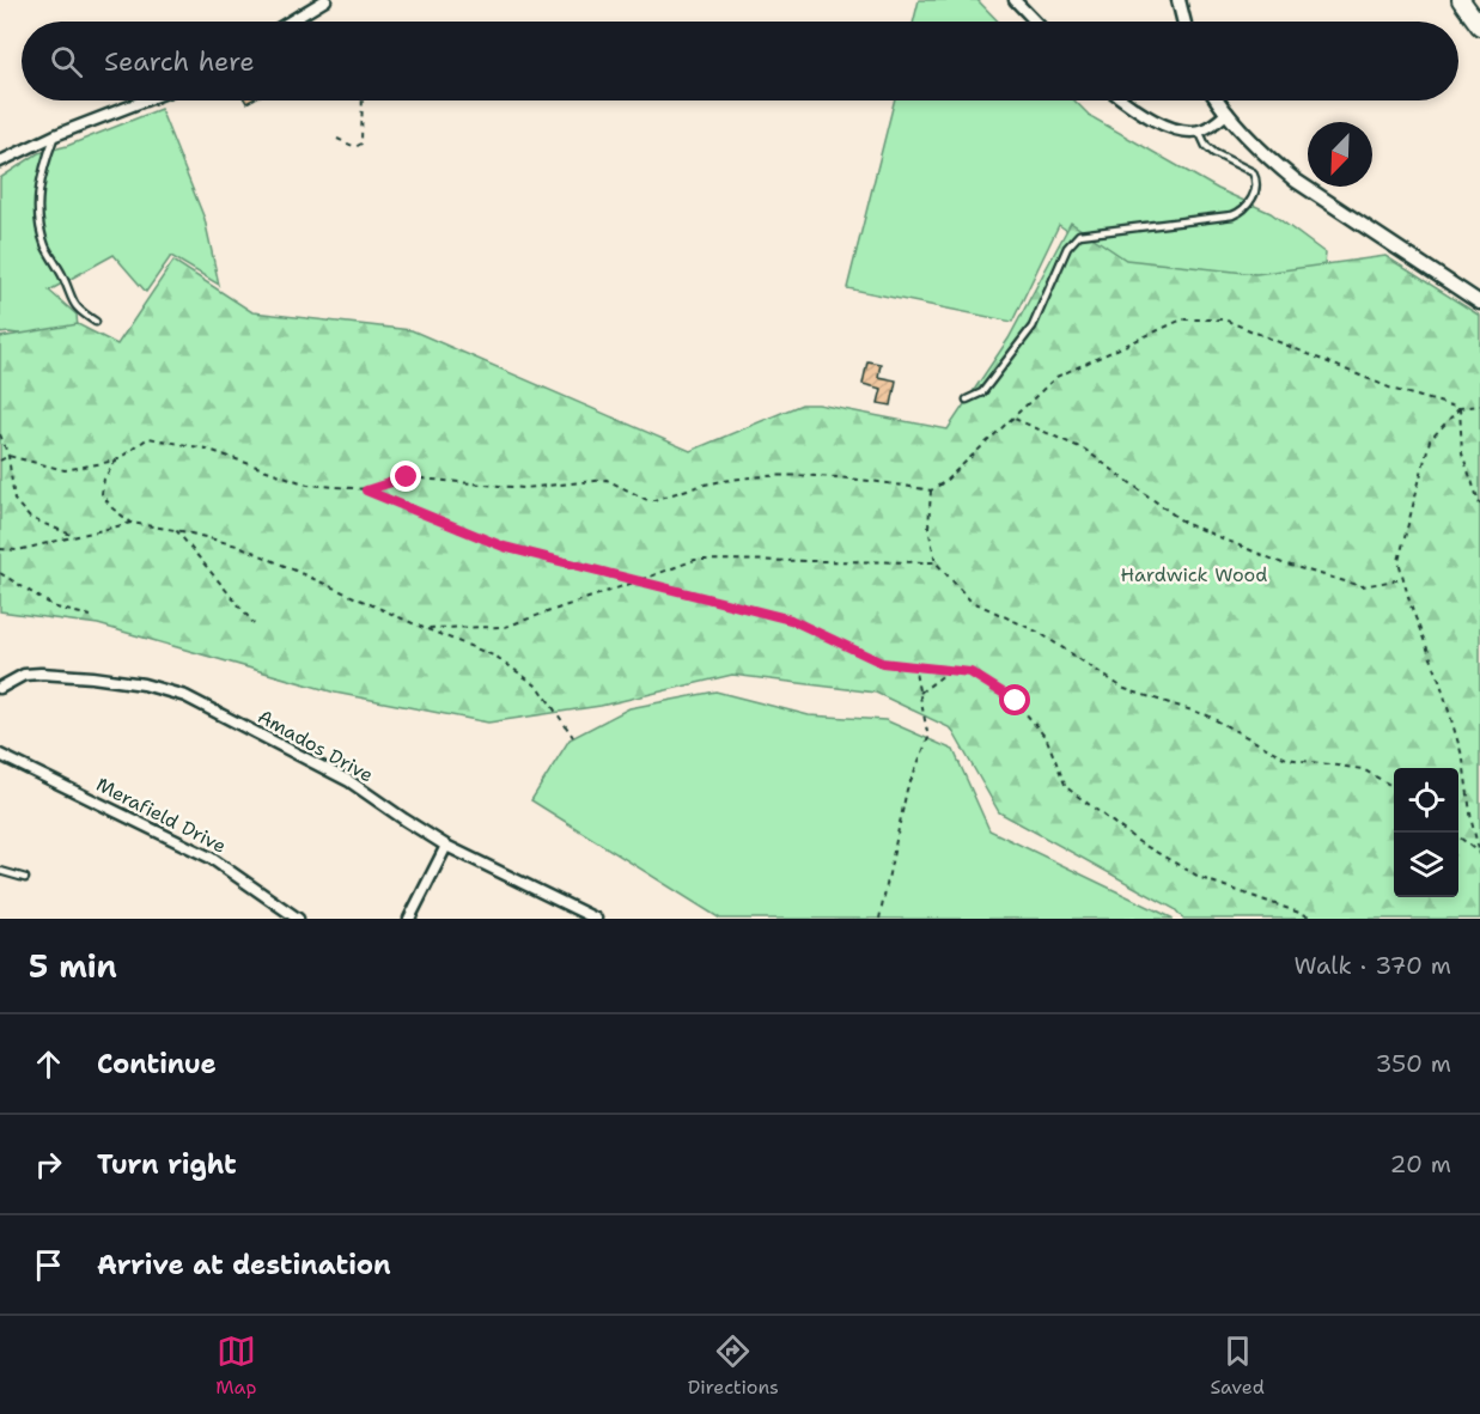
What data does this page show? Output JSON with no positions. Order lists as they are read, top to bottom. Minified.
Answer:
{"streets":{"street":["Amados Drive","Merafield Drive"]},"parks":["Hardwick Wood"],"north":"bottom left","page":{"search":"Search here","heading":["5 min","Walk · 370 m"],"list":[["Continue","350 m"],["Turn right","20 m"],"Arrive at destination"],"nav":["Map","Directions","Saved"]}}
